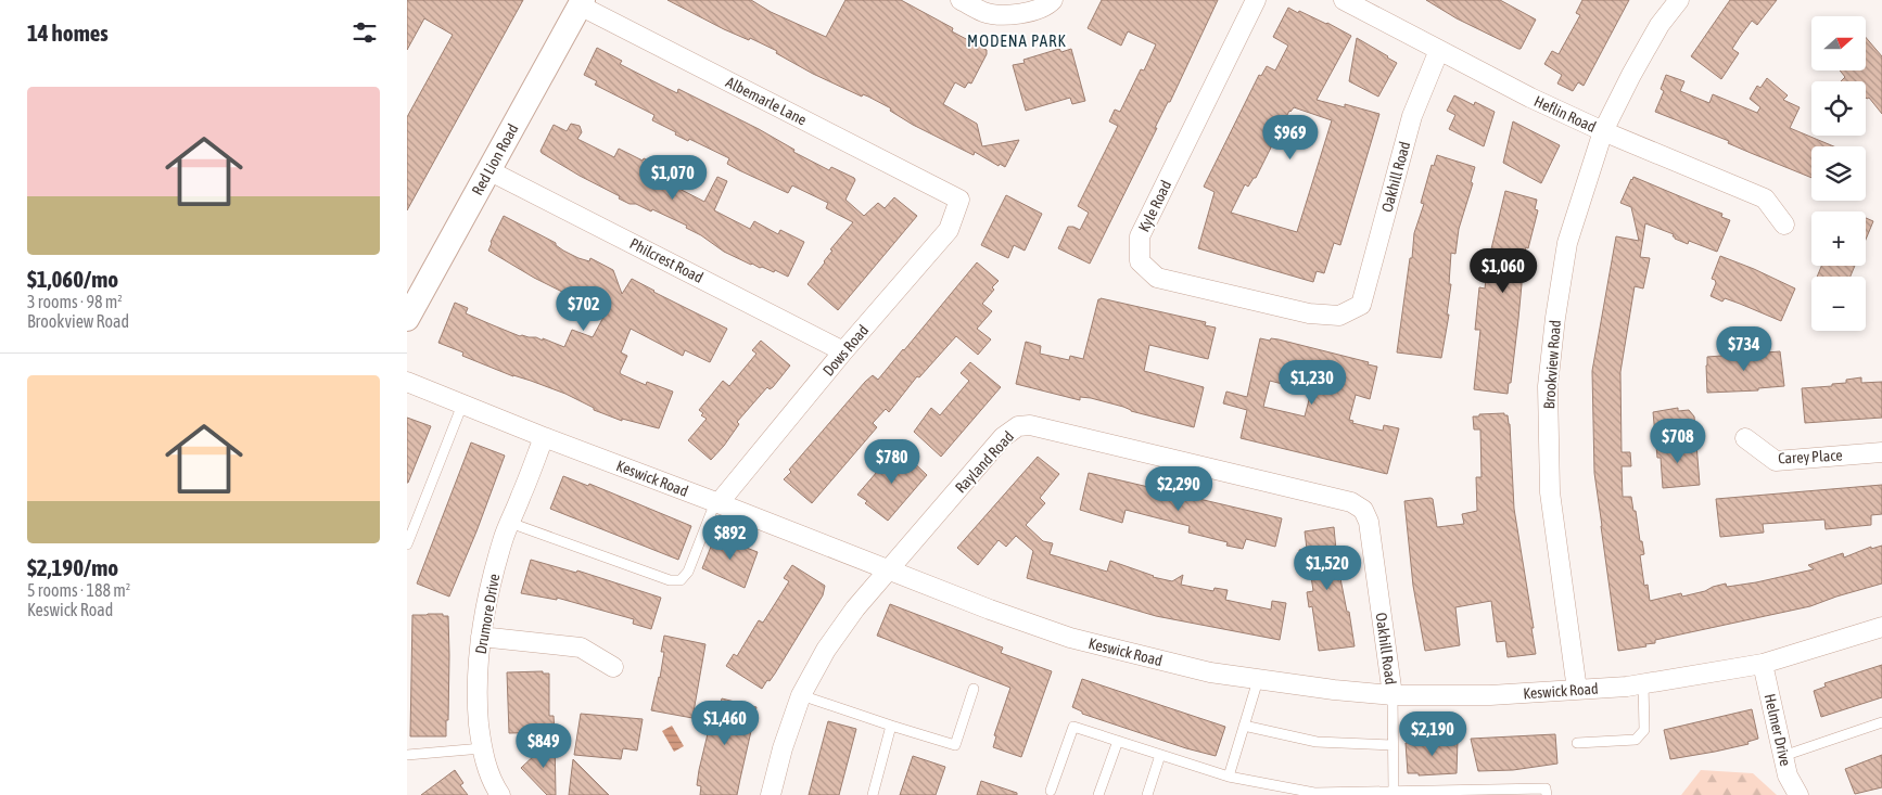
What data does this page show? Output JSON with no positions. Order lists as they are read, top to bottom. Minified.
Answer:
{"streets":{"street":["Albemarle Lane","Heflin Road","Red Lion Road","Oakhill Road","Kyle Road","Philcrest Road","Dows Road","Brookview Road","Carey Place","Rayland Road","Keswick Road","Drumore Drive","Helmer Drive"]},"crossings":[["Albemarle Lane","Red Lion Road"],["Albemarle Lane","Dows Road"],["Heflin Road","Oakhill Road"],["Heflin Road","Brookview Road"],["Red Lion Road","Philcrest Road"],["Oakhill Road","Kyle Road"],["Oakhill Road","Rayland Road"],["Oakhill Road","Keswick Road"],["Philcrest Road","Dows Road"],["Dows Road","Keswick Road"],["Brookview Road","Keswick Road"],["Rayland Road","Keswick Road"],["Keswick Road","Drumore Drive"],["Keswick Road","Helmer Drive"]],"districts":["MODENA PARK"],"north":"right","page":{"heading":"14 homes","map_buttons":["+","−"],"list":[{"name":"$1,060/mo","note":"3 rooms · 98 m² · Brookview Road"},{"name":"$2,190/mo","note":"5 rooms · 188 m² · Keswick Road"}],"price":["$969","$1,070","$1,060","$702","$734","$1,230","$708","$780","$2,290","$892","$1,520","$1,460","$2,190","$849"]}}
